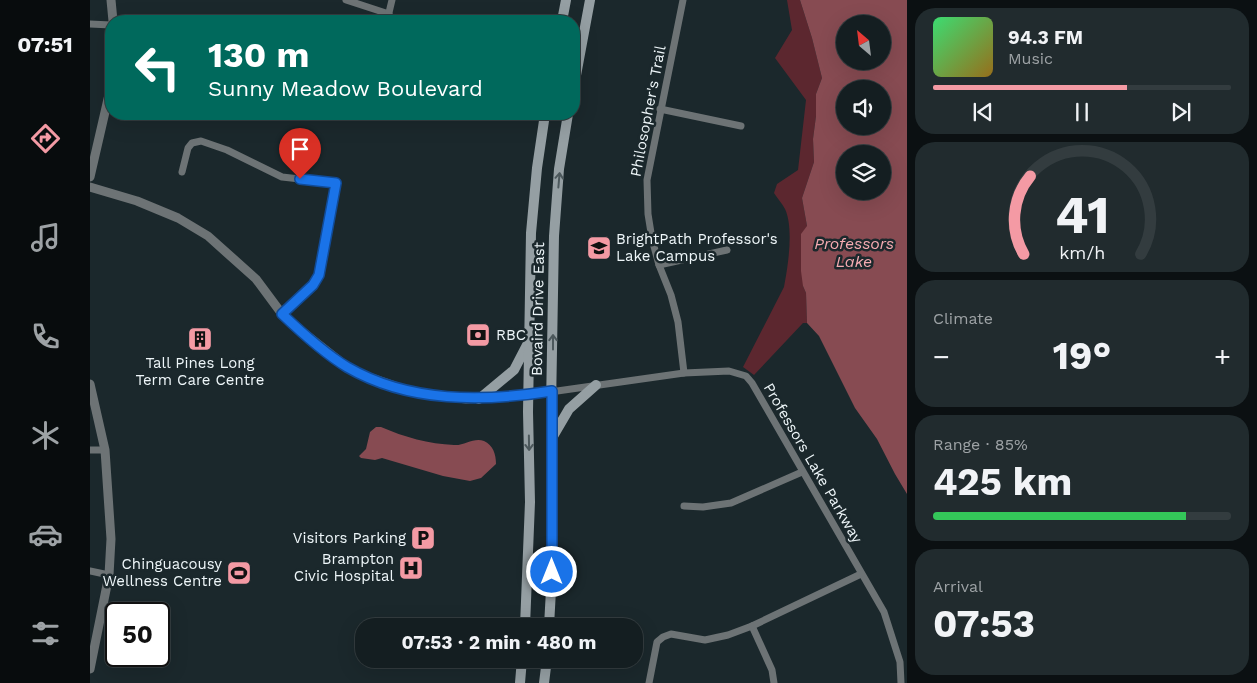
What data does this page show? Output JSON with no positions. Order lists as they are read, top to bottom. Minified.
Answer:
{"streets":{"main road":["Bovaird Drive East"],"street":["Philosopher's Trail","Professors Lake Parkway"]},"crossings":[["Philosopher's Trail","Professors Lake Parkway"],["Bovaird Drive East","Professors Lake Parkway"]],"water":["Professors Lake"],"places":{"school or university":["BrightPath Professor's Lake Campus"],"bank":["RBC"],"building":["Tall Pines Long Term Care Centre"],"parking":["Visitors Parking"],"hospital":["Brampton Civic Hospital"],"sports":["Chinguacousy Wellness Centre"]},"north":"top left","page":{"tabs":"07:51","turn":["130 m","Sunny Meadow Boulevard"],"song":["94.3 FM","Music"],"tile":["Climate",["Range · 85%","425 km"],["Arrival","07:53"]],"heat":["−","19°","+"],"limit":"50","trip":"07:53 · 2 min · 480 m","gauge":["41","km/h"]}}
